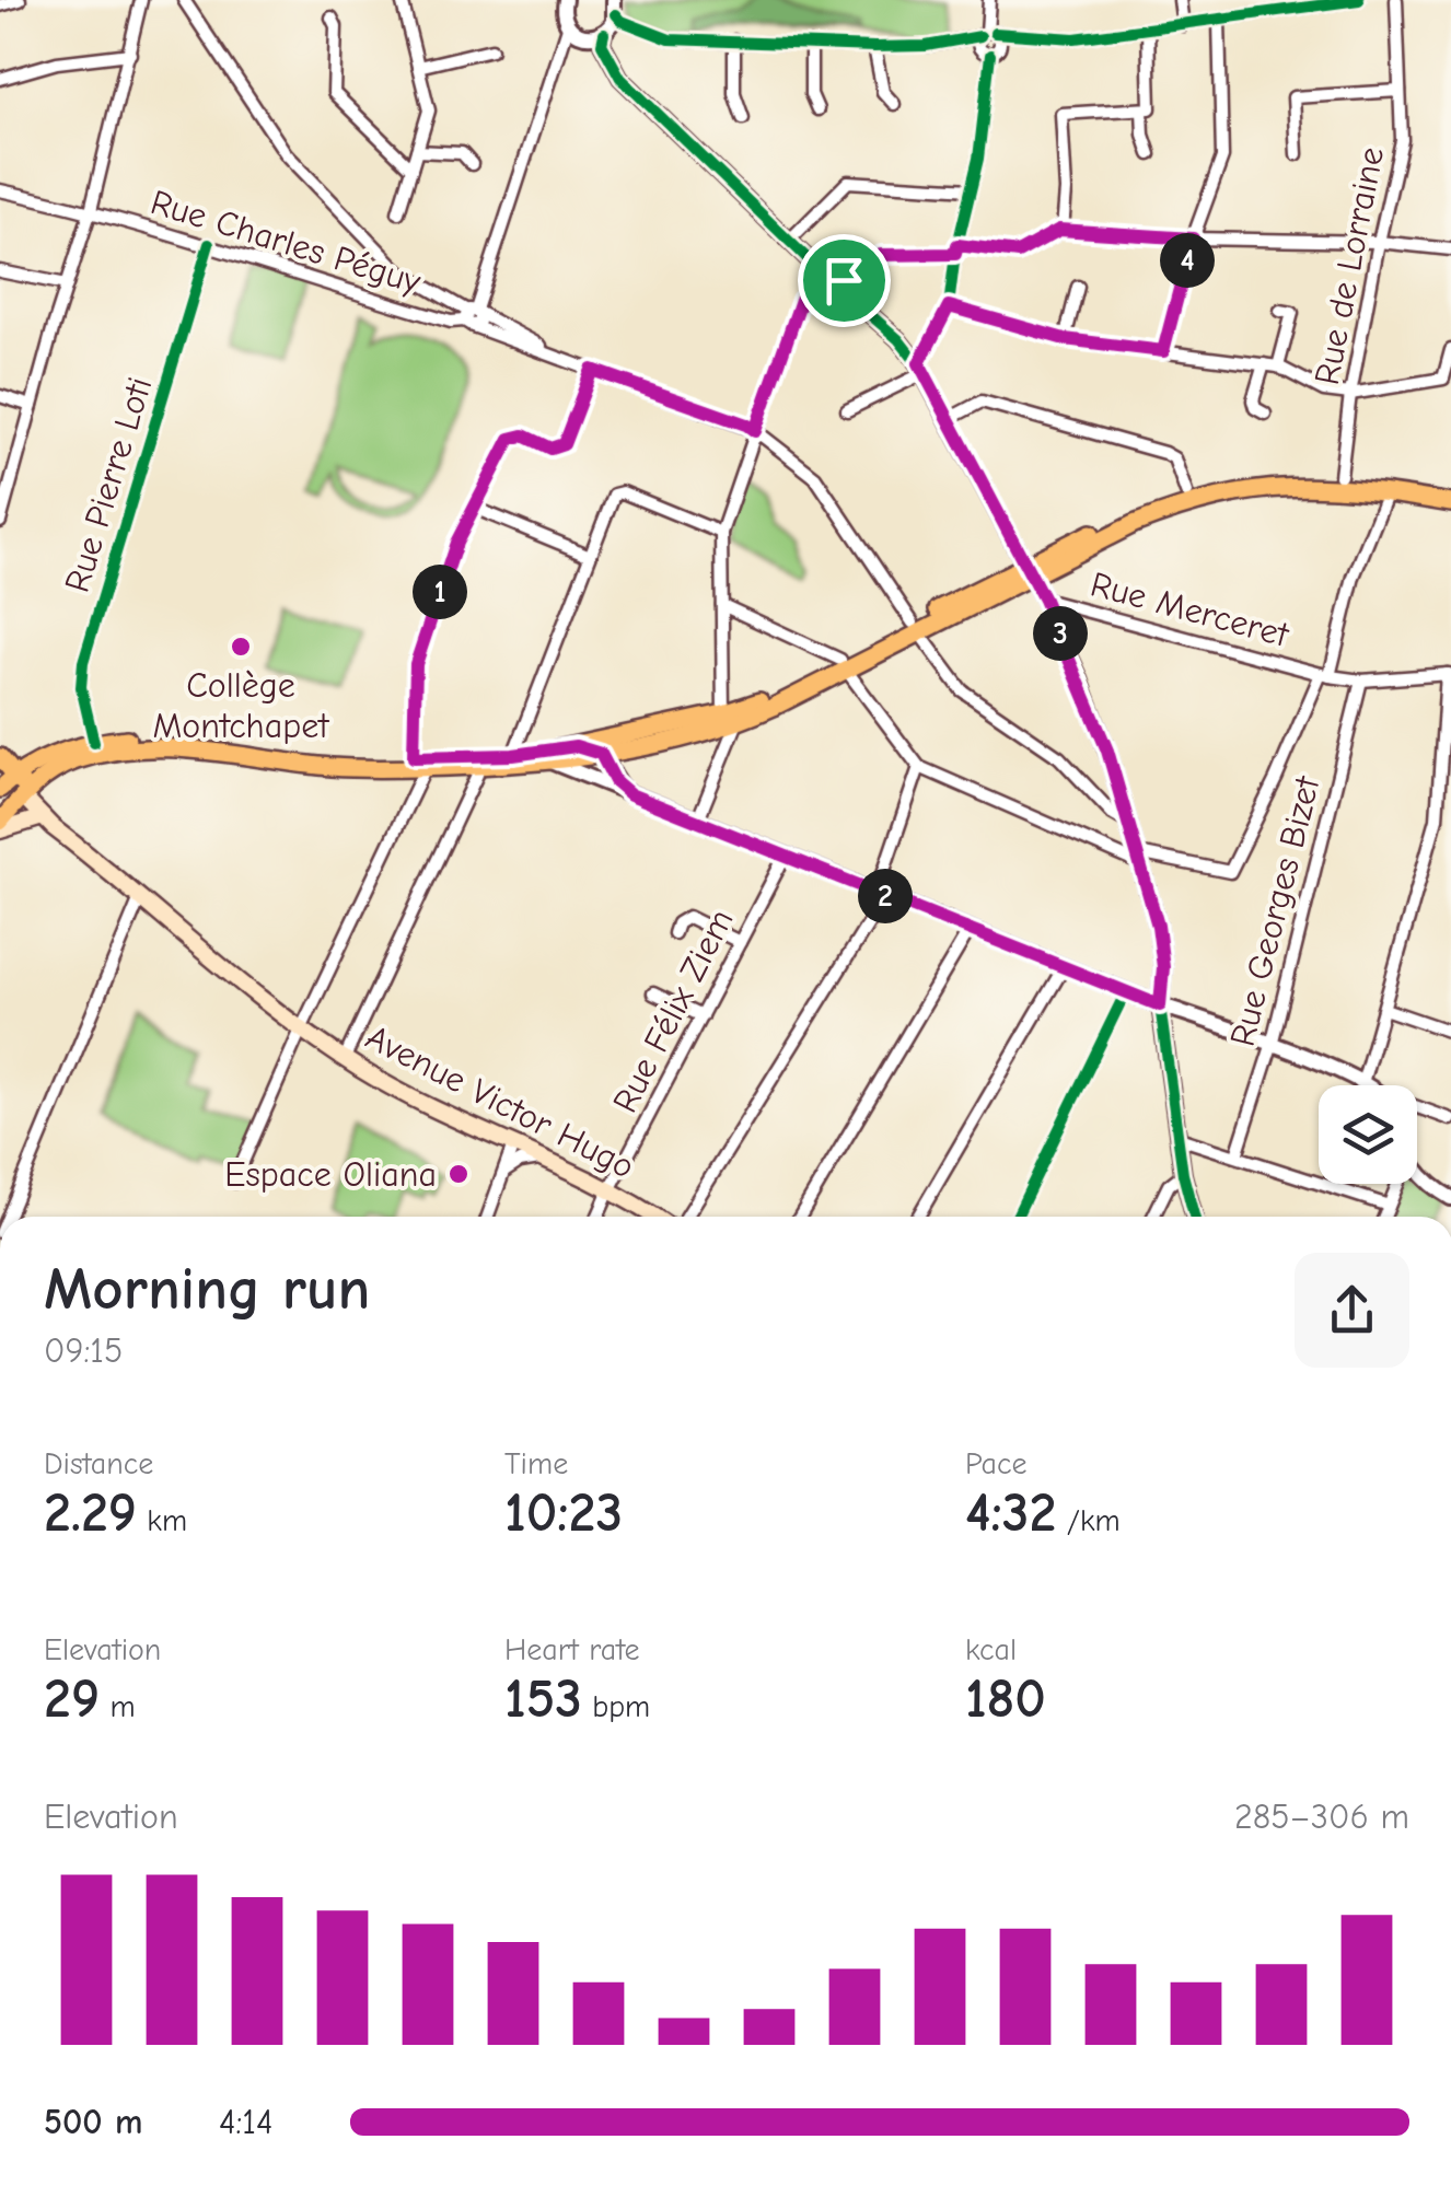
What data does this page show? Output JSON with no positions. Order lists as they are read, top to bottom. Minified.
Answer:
{"streets":{"main road":["Avenue Victor Hugo"],"street":["Rue Charles Péguy","Rue de Lorraine","Rue Pierre Loti","Rue Merceret","Rue Georges Bizet","Rue Félix Ziem"]},"crossings":[["Rue Charles Péguy","Rue Pierre Loti"],["Rue Merceret","Rue Georges Bizet"],["Rue Félix Ziem","Avenue Victor Hugo"]],"places":["Collège Montchapet","Espace Oliana"],"page":{"pins":["4","1","3","2"],"heading":["Morning run","09:15"],"stats":[["Distance","2.29 km"],["Time","10:23"],["Pace","4:32 /km"],["Elevation","29 m"],["Heart rate","153 bpm"],["kcal","180"]],"chart":["Elevation","285–306 m"],"list":[{"name":"500 m","note":"4:14"}]}}
